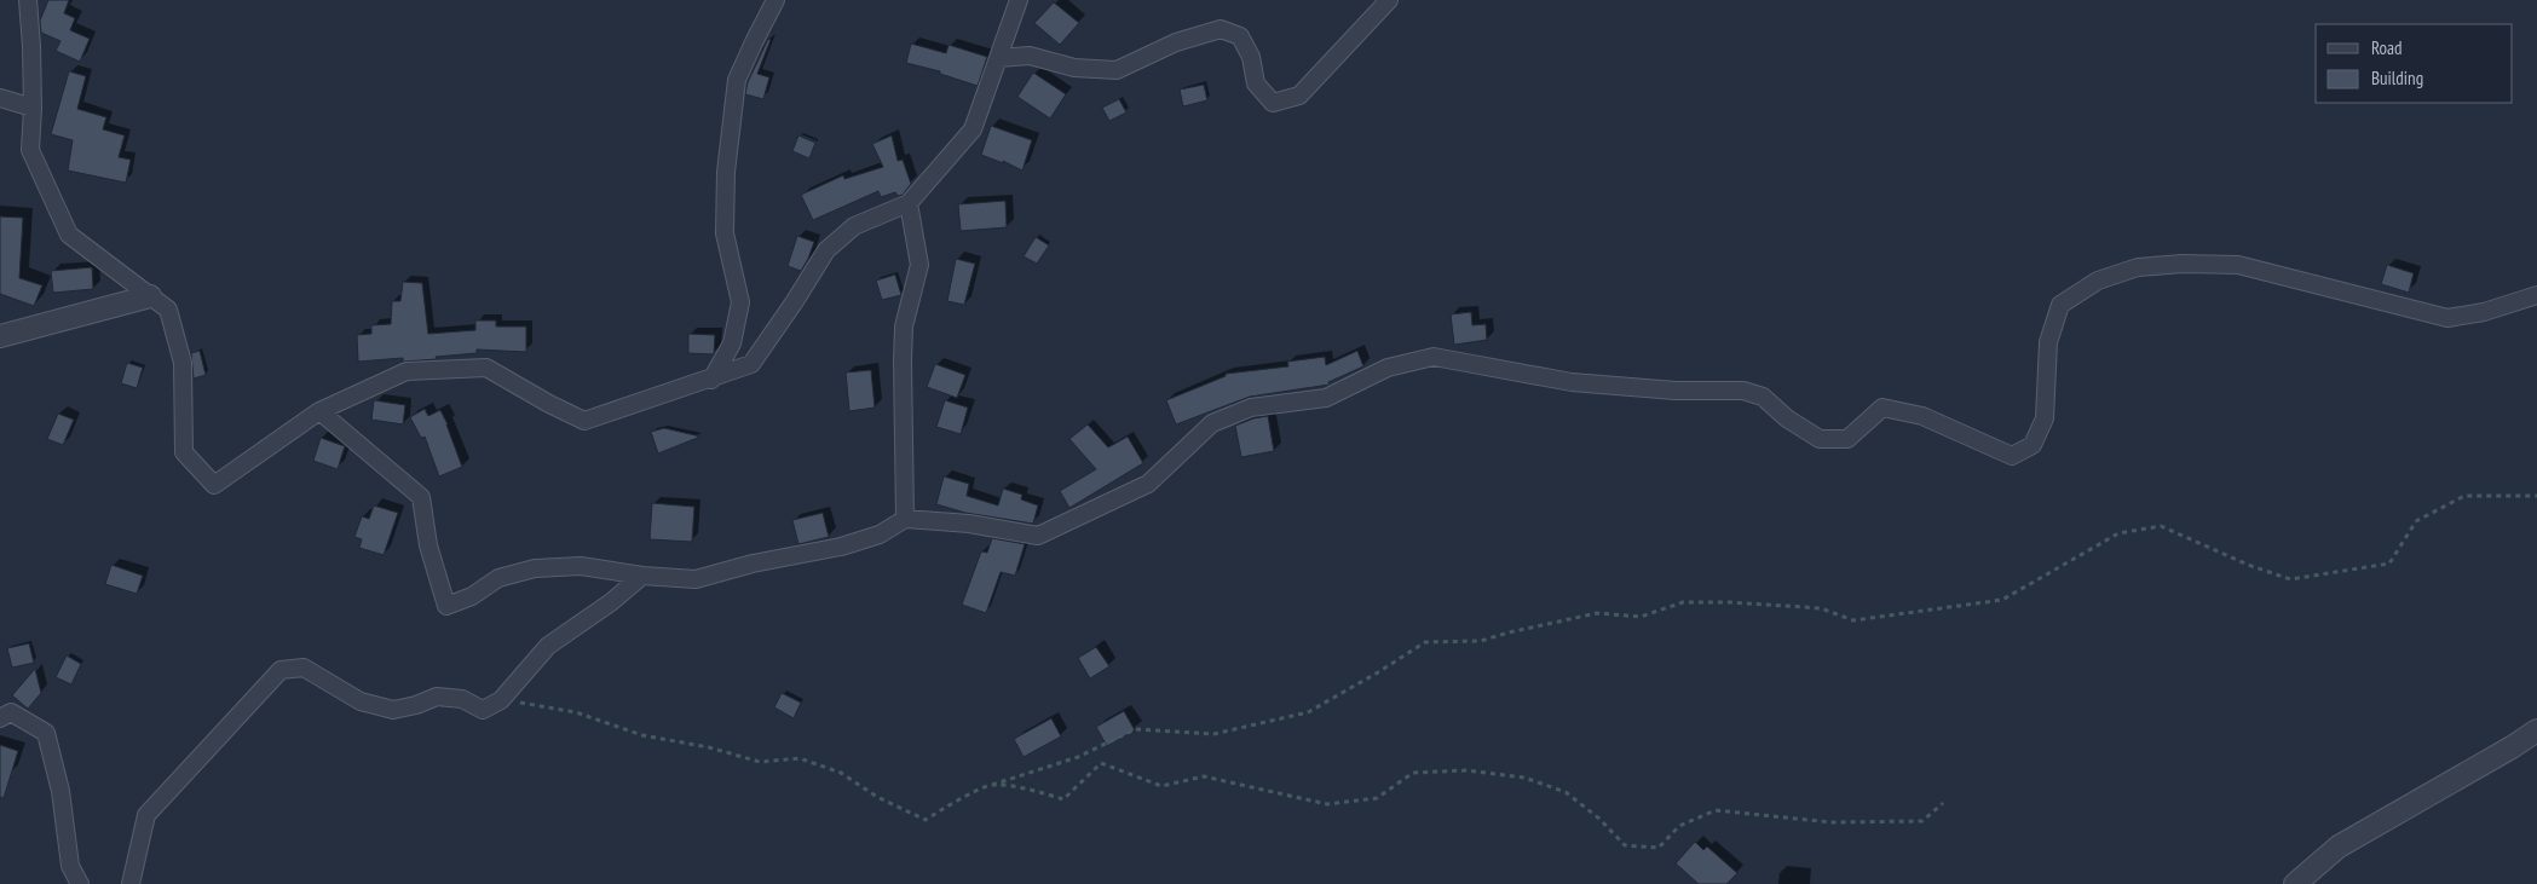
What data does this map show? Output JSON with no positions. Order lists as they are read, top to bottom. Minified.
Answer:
{"legend":["Road","Building"]}
